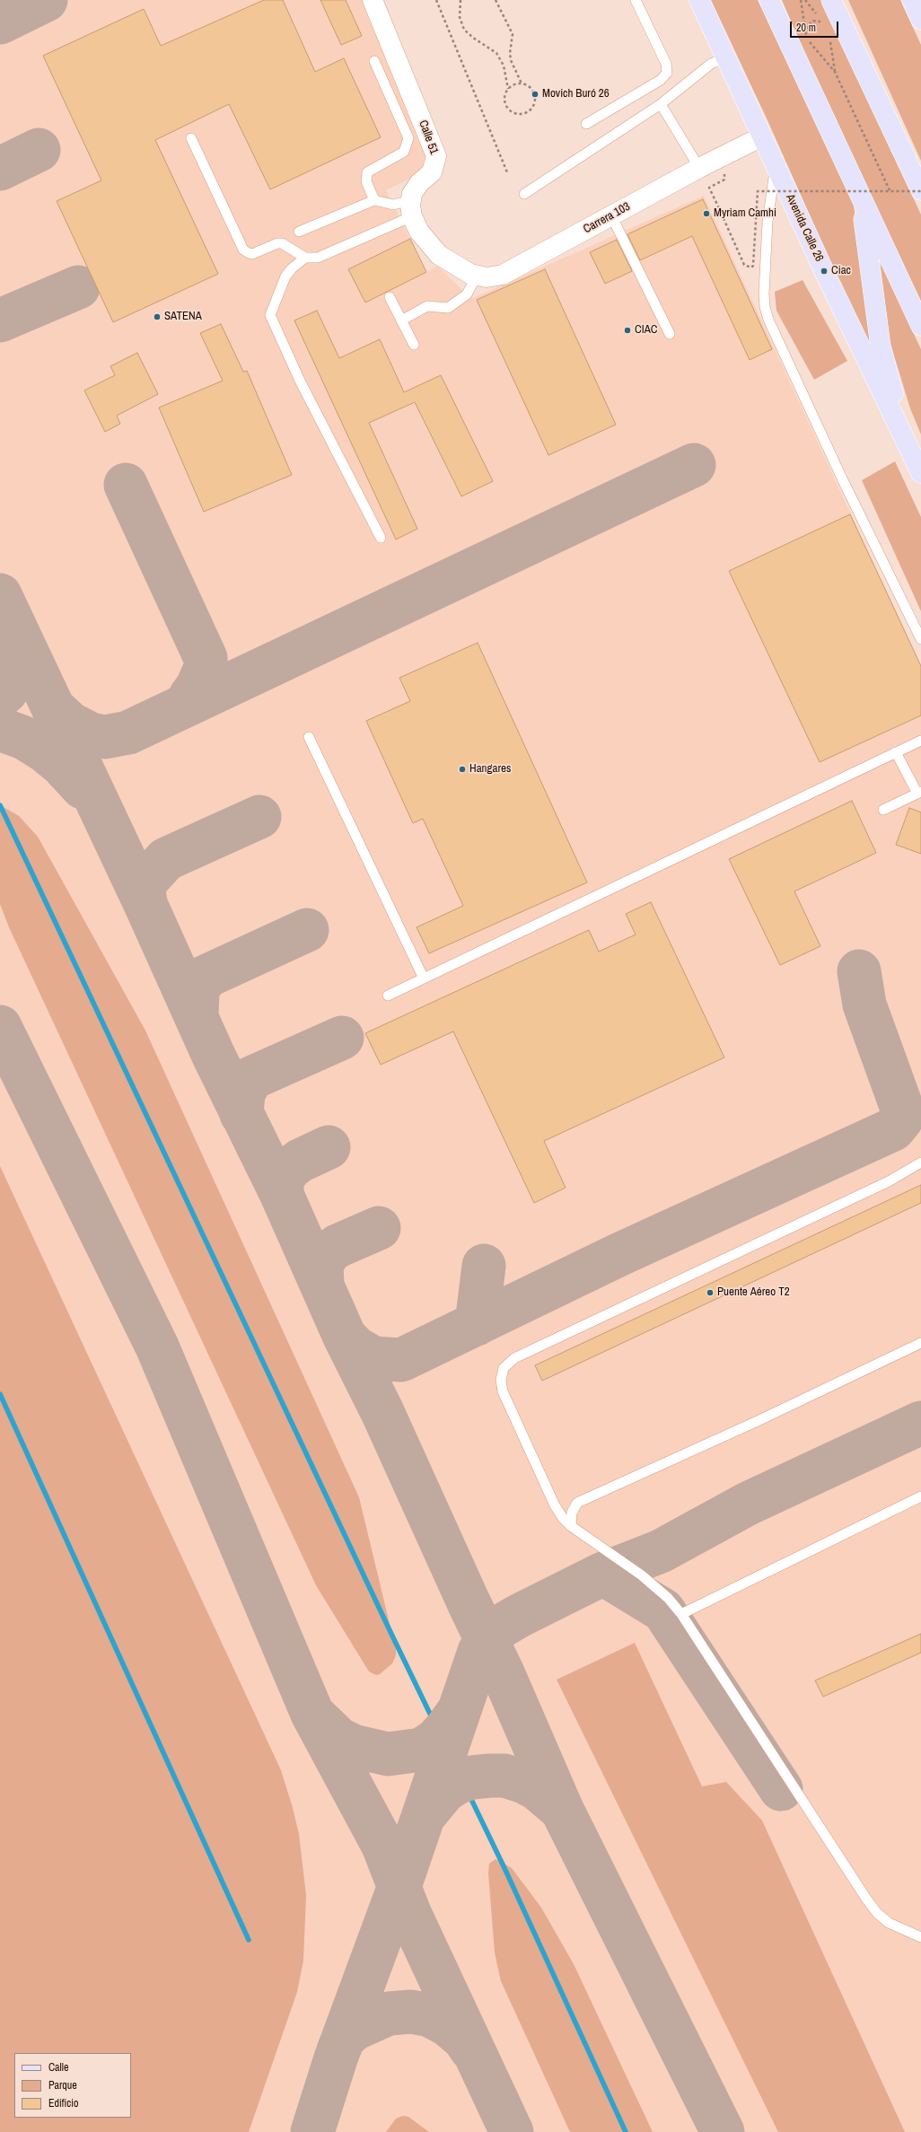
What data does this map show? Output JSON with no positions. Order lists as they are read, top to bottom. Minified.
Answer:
{"streets":{"main road":["Avenida Calle 26"],"street":["Calle 51","Carrera 103"]},"crossings":[["Calle 51","Carrera 103"],["Carrera 103","Avenida Calle 26"]],"places":["Movich Buró 26","Myriam Camhi","Ciac","SATENA","CIAC","Hangares","Puente Aéreo T2"],"legend":["Calle","Parque","Edificio"],"scale_bar":"20 m"}
